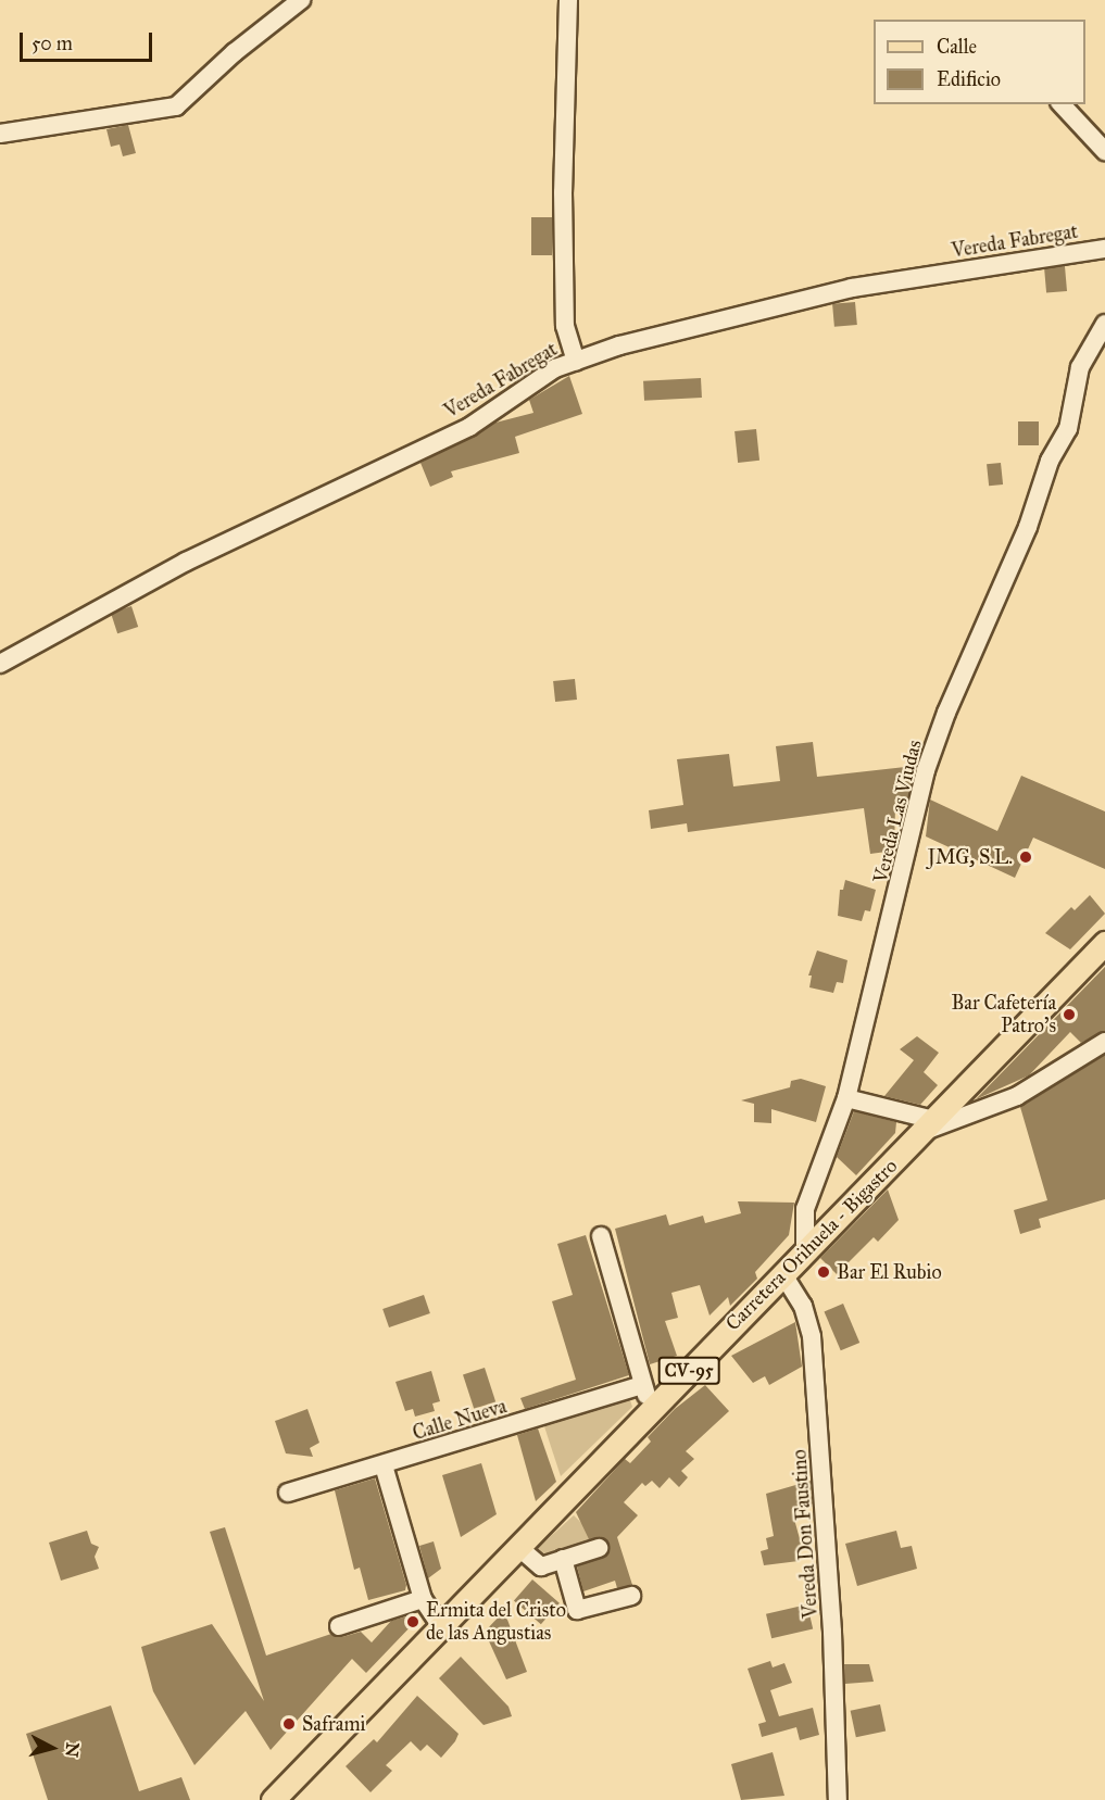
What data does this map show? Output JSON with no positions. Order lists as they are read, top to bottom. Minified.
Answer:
{"streets":{"main road":["Carretera Orihuela - Bigastro","CV-95"],"street":["Vereda Fabregat","Vereda Las Viudas","Calle Nueva","Vereda Don Faustino"]},"crossings":[["Vereda Las Viudas","Carretera Orihuela - Bigastro"],["Carretera Orihuela - Bigastro","Vereda Don Faustino"]],"places":["JMG, S.L.","Bar Cafetería Patro's","Bar El Rubio","Ermita del Cristo de las Angustias","Saframi"],"legend":["Calle","Edificio"],"scale_bar":"50 m","north":"right"}
